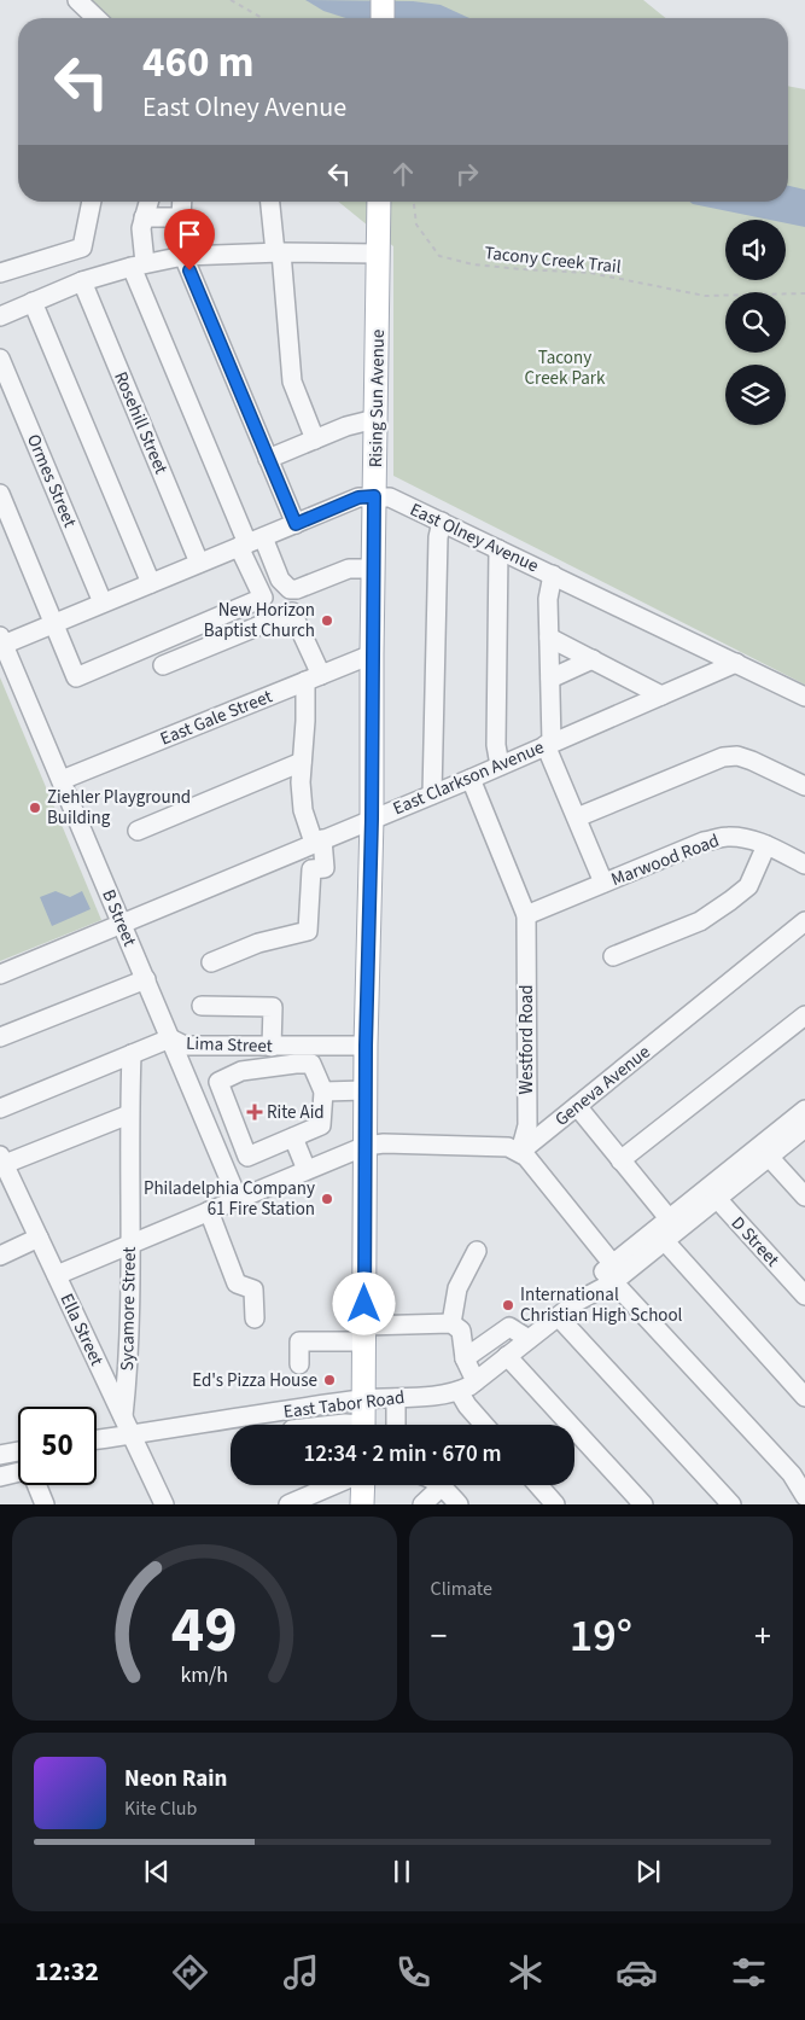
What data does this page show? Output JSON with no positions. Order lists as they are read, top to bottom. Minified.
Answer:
{"streets":{"main road":["Rising Sun Avenue"],"street":["Rosehill Street","Ormes Street","East Olney Avenue","East Gale Street","East Clarkson Avenue","Marwood Road","B Street","Westford Road","Lima Street","Geneva Avenue","D Street","Sycamore Street","Ella Street","East Tabor Road"],"path":["Tacony Creek Trail"]},"crossings":[["Rising Sun Avenue","East Olney Avenue"],["Rising Sun Avenue","East Gale Street"],["Rising Sun Avenue","East Clarkson Avenue"],["Rising Sun Avenue","Lima Street"],["Rising Sun Avenue","East Tabor Road"],["Rosehill Street","East Olney Avenue"],["Ormes Street","East Olney Avenue"],["East Olney Avenue","East Clarkson Avenue"],["East Olney Avenue","B Street"],["East Gale Street","B Street"],["East Clarkson Avenue","B Street"],["East Clarkson Avenue","Westford Road"],["Marwood Road","Westford Road"],["B Street","Lima Street"],["Westford Road","Geneva Avenue"],["Lima Street","Sycamore Street"],["D Street","East Tabor Road"],["Sycamore Street","Ella Street"],["Ella Street","East Tabor Road"]],"parks":["Tacony Creek Park"],"places":{"other":["New Horizon Baptist Church","Ziehler Playground Building","Philadelphia Company 61 Fire Station","International Christian High School","Ed's Pizza House"],"health":["Rite Aid"]},"page":{"turn":["460 m","East Olney Avenue"],"limit":"50","trip":"12:34 · 2 min · 670 m","tile":"Climate","heat":["−","19°","+"],"song":["Neon Rain","Kite Club"],"tabs":"12:32","gauge":["49","km/h"]}}
